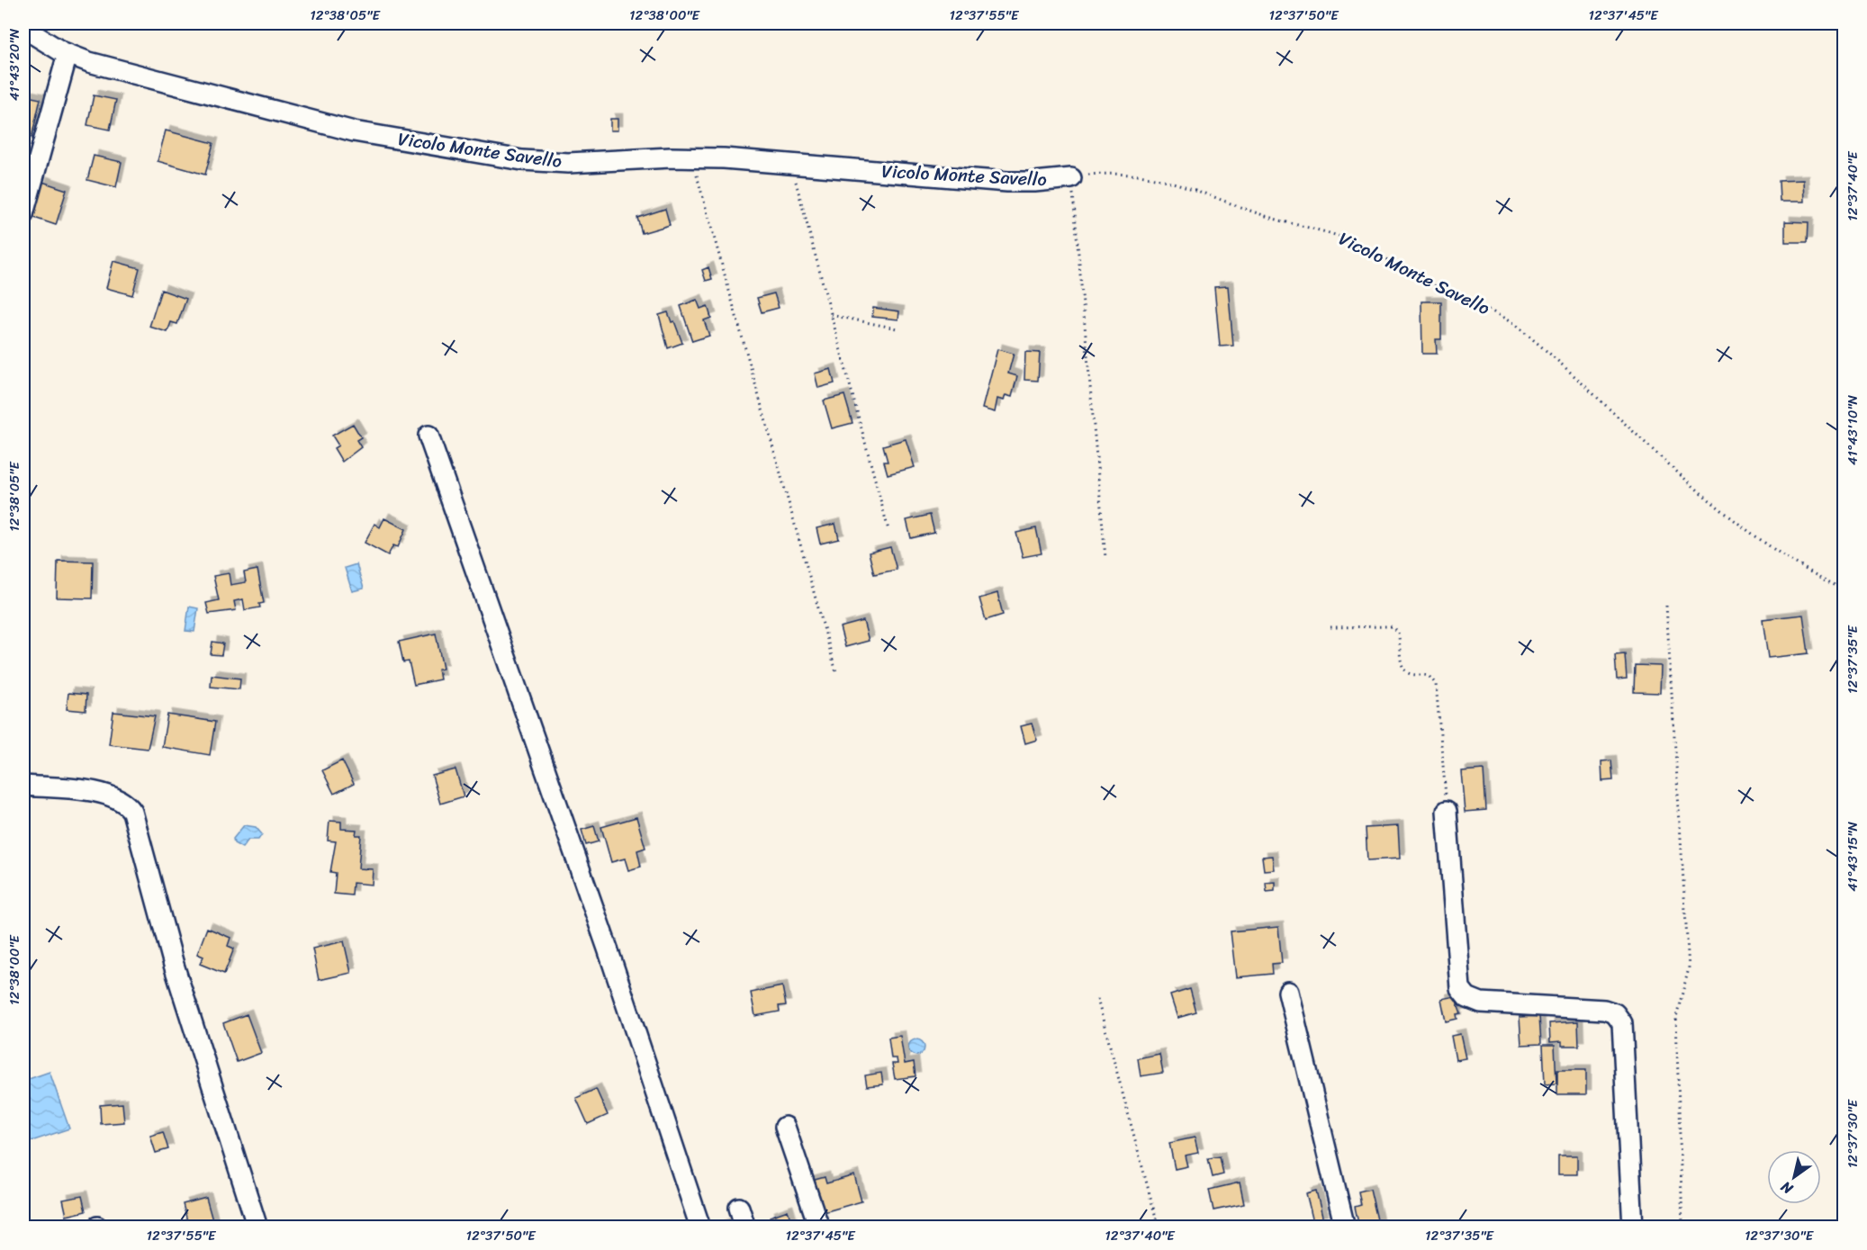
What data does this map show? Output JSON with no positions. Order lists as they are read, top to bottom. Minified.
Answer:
{"streets":{"street":["Vicolo Monte Savello"]},"north":"bottom left","coordinates":["12°38'05\"E","12°38'00\"E","12°37'55\"E","12°37'50\"E","12°37'45\"E","41°43'20\"N","12°37'40\"E","41°43'10\"N","12°37'35\"E","41°43'15\"N","12°37'30\"E"]}
